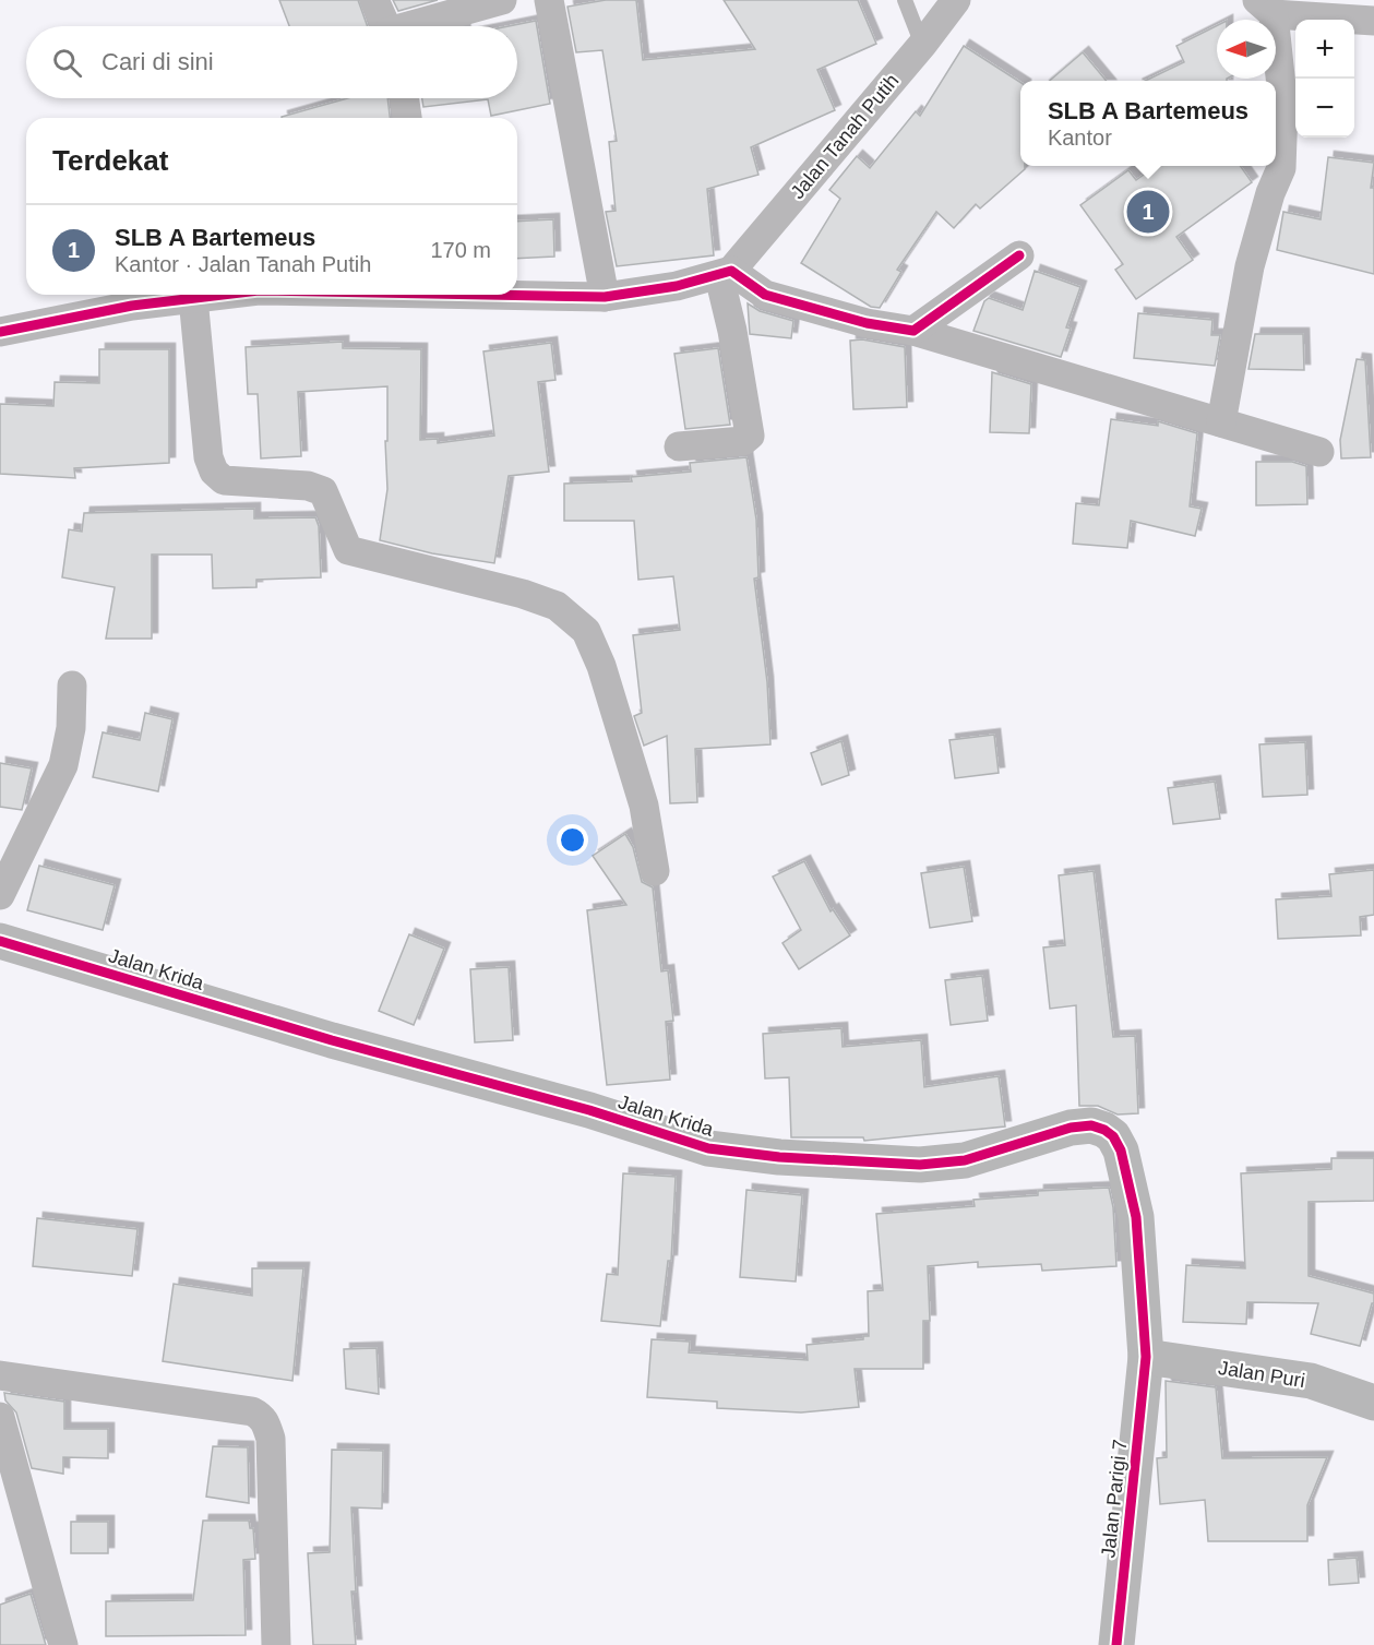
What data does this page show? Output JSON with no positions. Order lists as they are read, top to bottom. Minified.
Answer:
{"streets":{"street":["Jalan Tanah Putih","Jalan Krida","Jalan Puri","Jalan Parigi 7"]},"crossings":[["Jalan Krida","Jalan Puri"],["Jalan Krida","Jalan Parigi 7"],["Jalan Puri","Jalan Parigi 7"]],"north":"left","page":{"map_buttons":["+","−"],"search":"Cari di sini","popup":["SLB A Bartemeus","Kantor"],"heading":"Terdekat","pins":"1","list":[{"mark":"1","name":"SLB A Bartemeus","note":"Kantor · Jalan Tanah Putih","value":"170 m"}]}}
